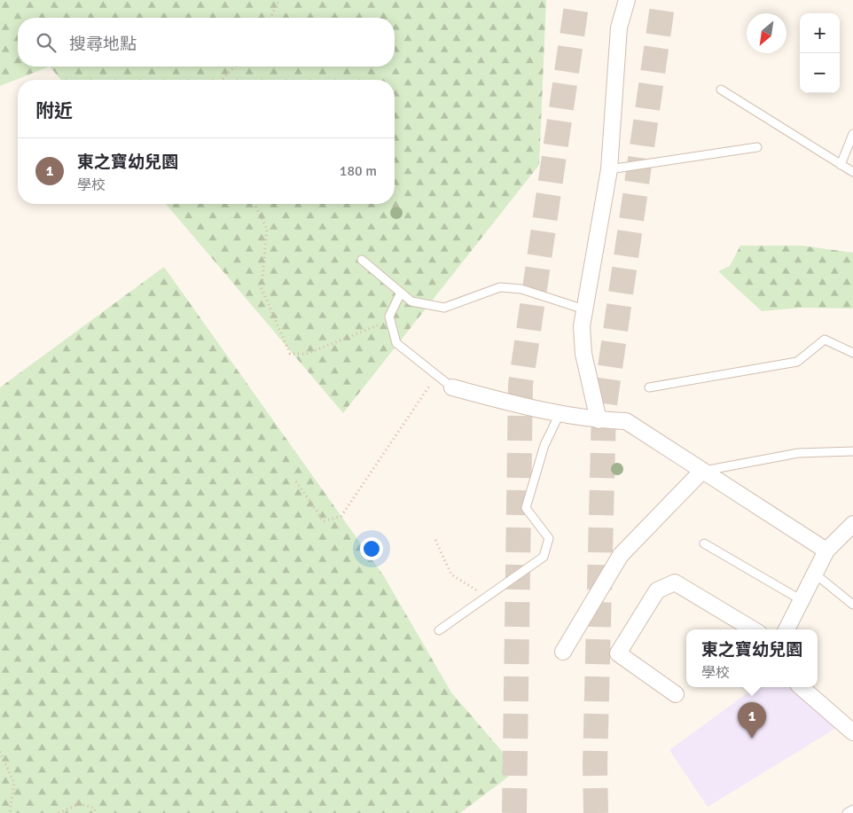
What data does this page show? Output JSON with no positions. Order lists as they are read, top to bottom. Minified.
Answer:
{"north":"bottom left","page":{"map_buttons":["+","−"],"search":"搜尋地點","heading":"附近","list":[{"mark":"1","name":"東之寶幼兒園","note":"學校","value":"180 m"}],"popup":["東之寶幼兒園","學校"],"pins":"1"}}
